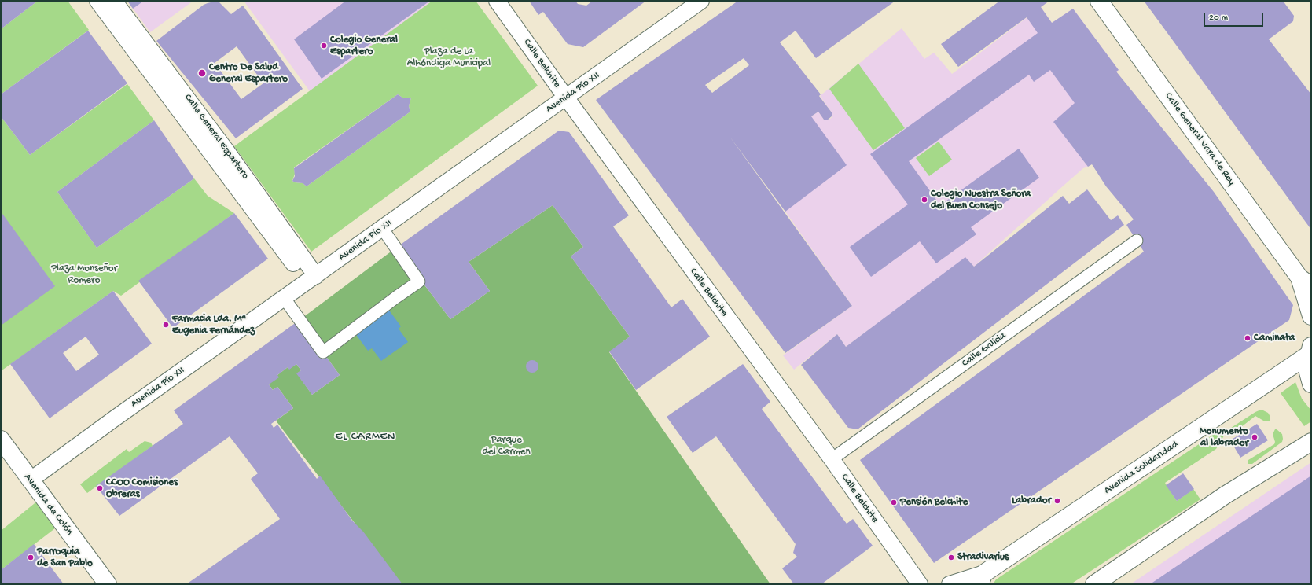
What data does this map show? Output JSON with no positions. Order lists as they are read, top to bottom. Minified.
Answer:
{"streets":{"main road":["Calle General Vara de Rey","Avenida Solidaridad","Avenida de Colón"],"street":["Calle Belchite","Avenida Pío XII","Calle General Espartero","Calle Galicia"]},"crossings":[["Calle Belchite","Avenida Pío XII"],["Calle Belchite","Calle Galicia"],["Avenida Pío XII","Calle General Espartero"],["Avenida Pío XII","Avenida de Colón"]],"districts":["EL CARMEN"],"parks":["Plaza de La Alhóndiga Municipal","Plaza Monseñor Romero","Parque del Carmen"],"places":["Colegio General Espartero","Centro De Salud General Espartero","Colegio Nuestra Señora del Buen Consejo","Farmacia Lda. Mª Eugenia Fernández","Caminata","Monumento al labrador","CCOO Comisiones Obreras","Labrador","Pensión Belchite","Parroquia de San Pablo","Stradivarius"],"scale_bar":"20 m"}
